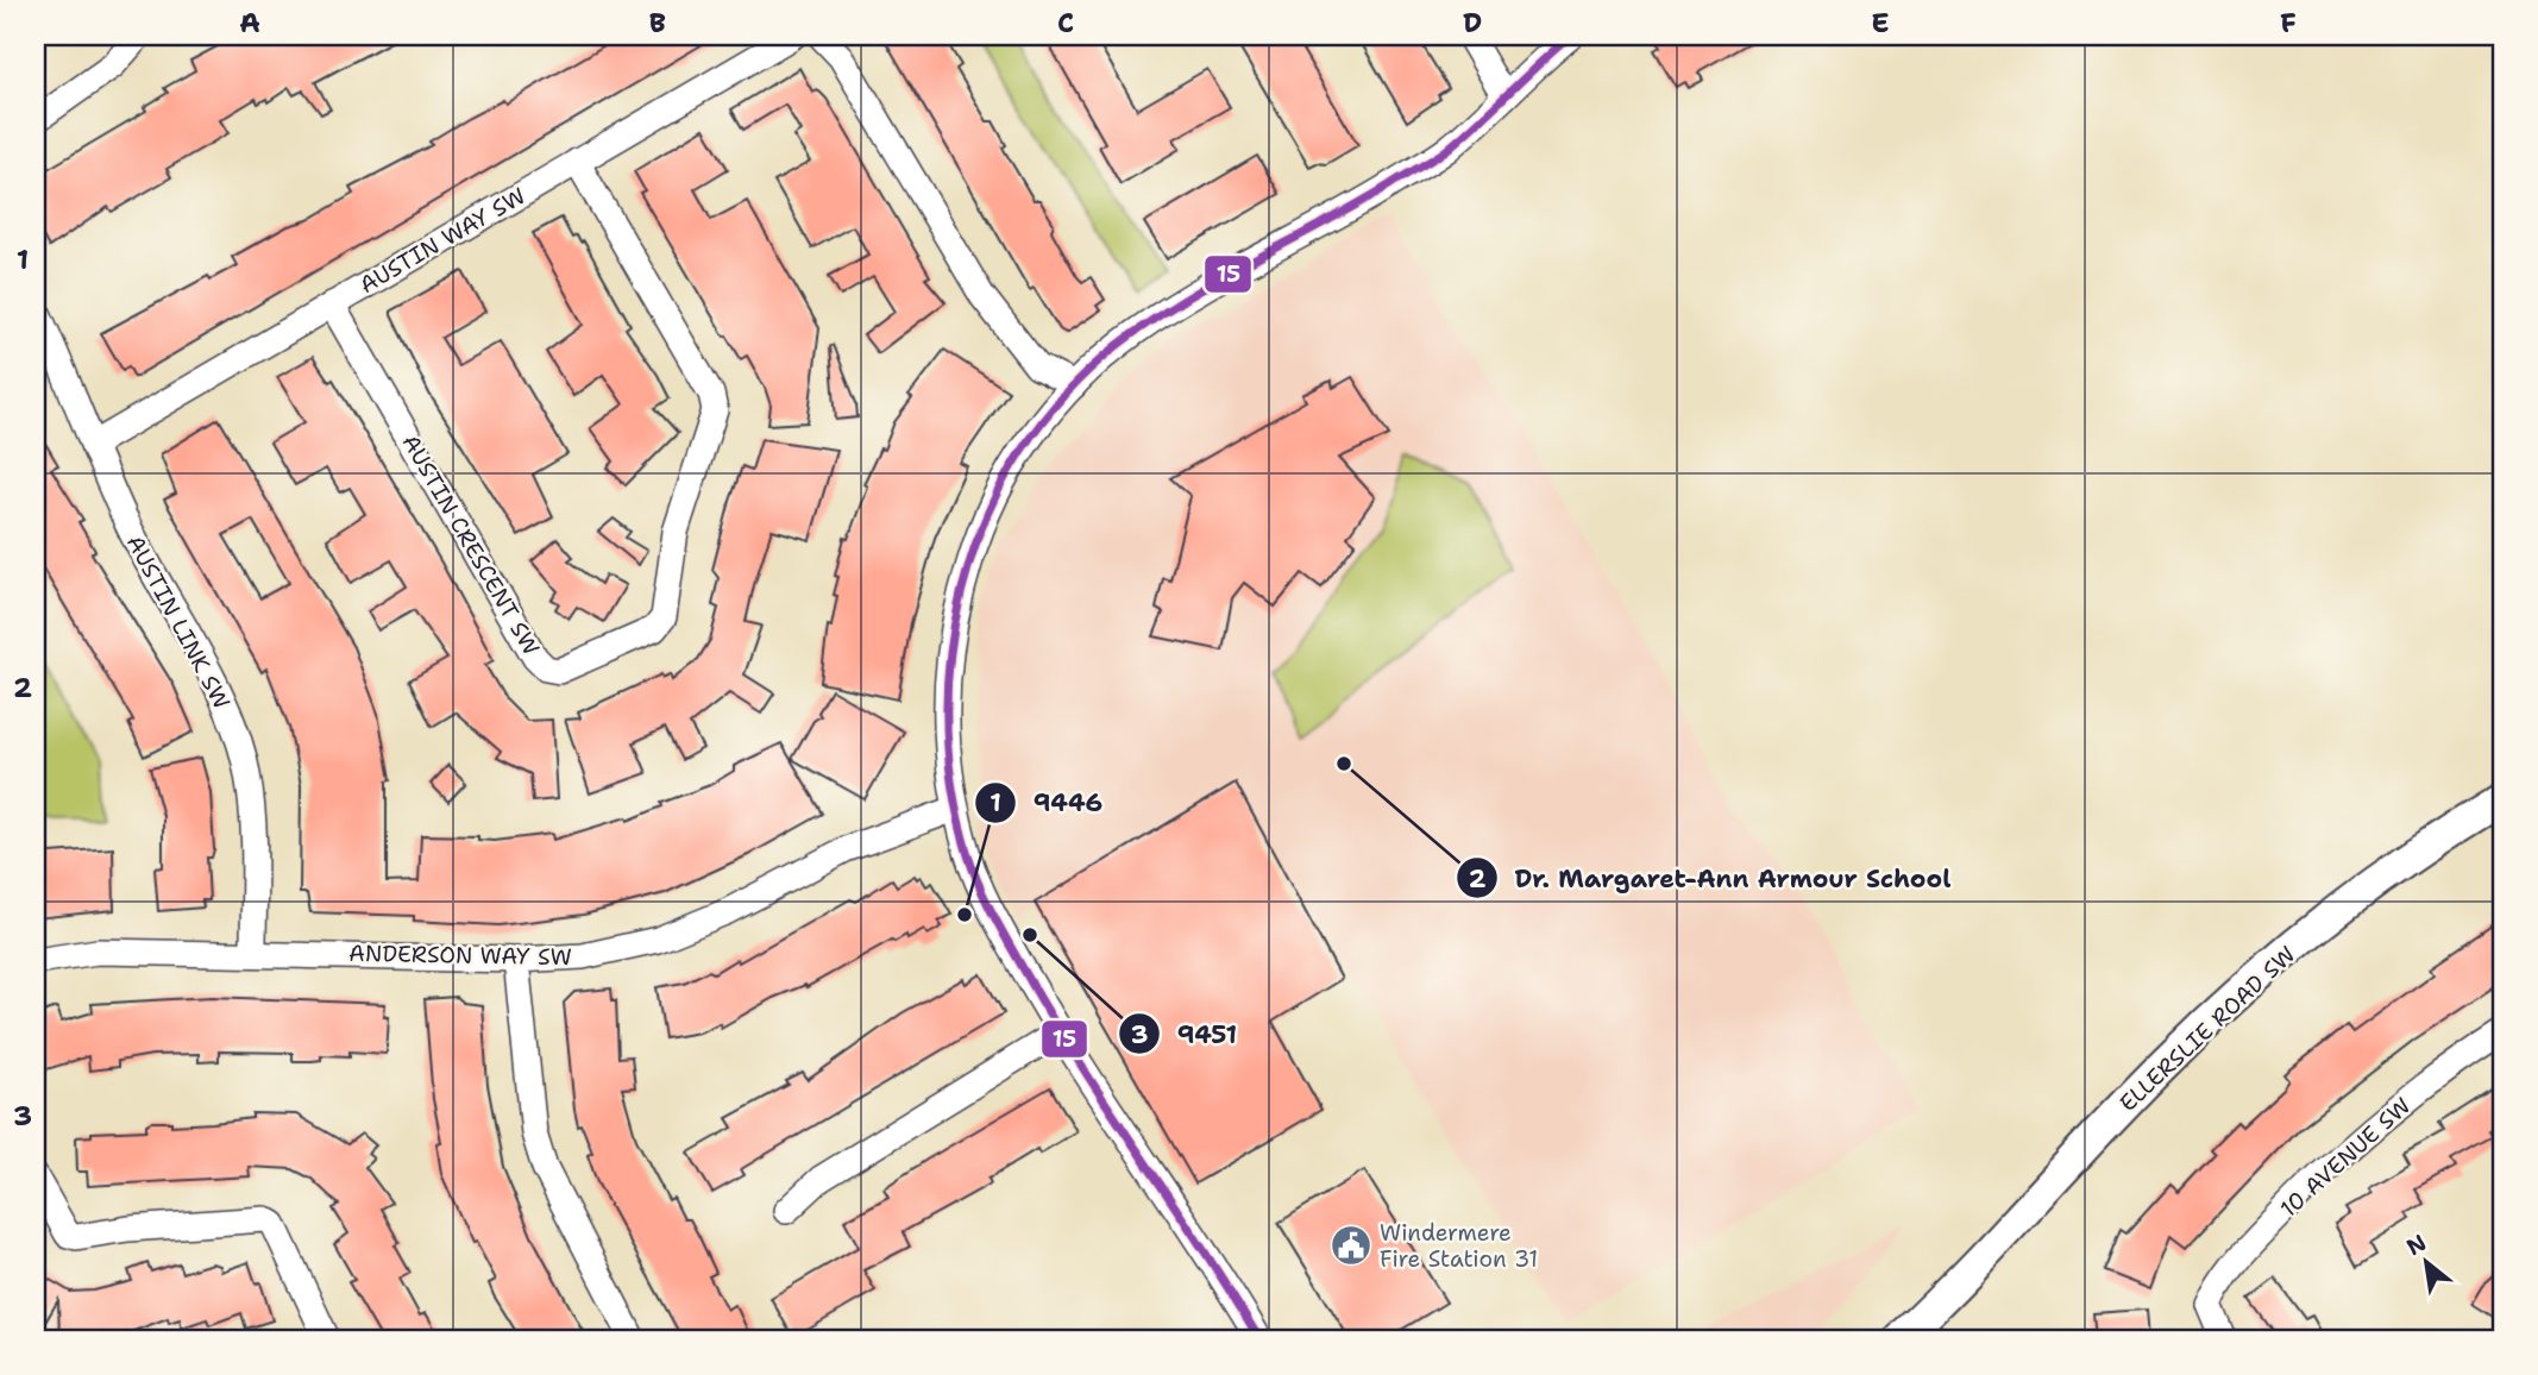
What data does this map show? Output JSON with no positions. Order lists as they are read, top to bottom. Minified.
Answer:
{"streets":{"main road":["ELLERSLIE ROAD SW"],"street":["AUSTIN WAY SW","AUSTIN CRESCENT SW","AUSTIN LINK SW","ANDERSON WAY SW","10 AVENUE SW"]},"crossings":[["AUSTIN WAY SW","AUSTIN CRESCENT SW"],["AUSTIN WAY SW","AUSTIN LINK SW"],["AUSTIN LINK SW","ANDERSON WAY SW"]],"places":{"other":["Dr. Margaret-Ann Armour School","9446","9451"],"public building":["Windermere Fire Station 31"]},"lines":["transit line 15"],"north":"top left","grid":{"columns":["A","B","C","D","E","F"],"rows":["1","2","3"]}}
